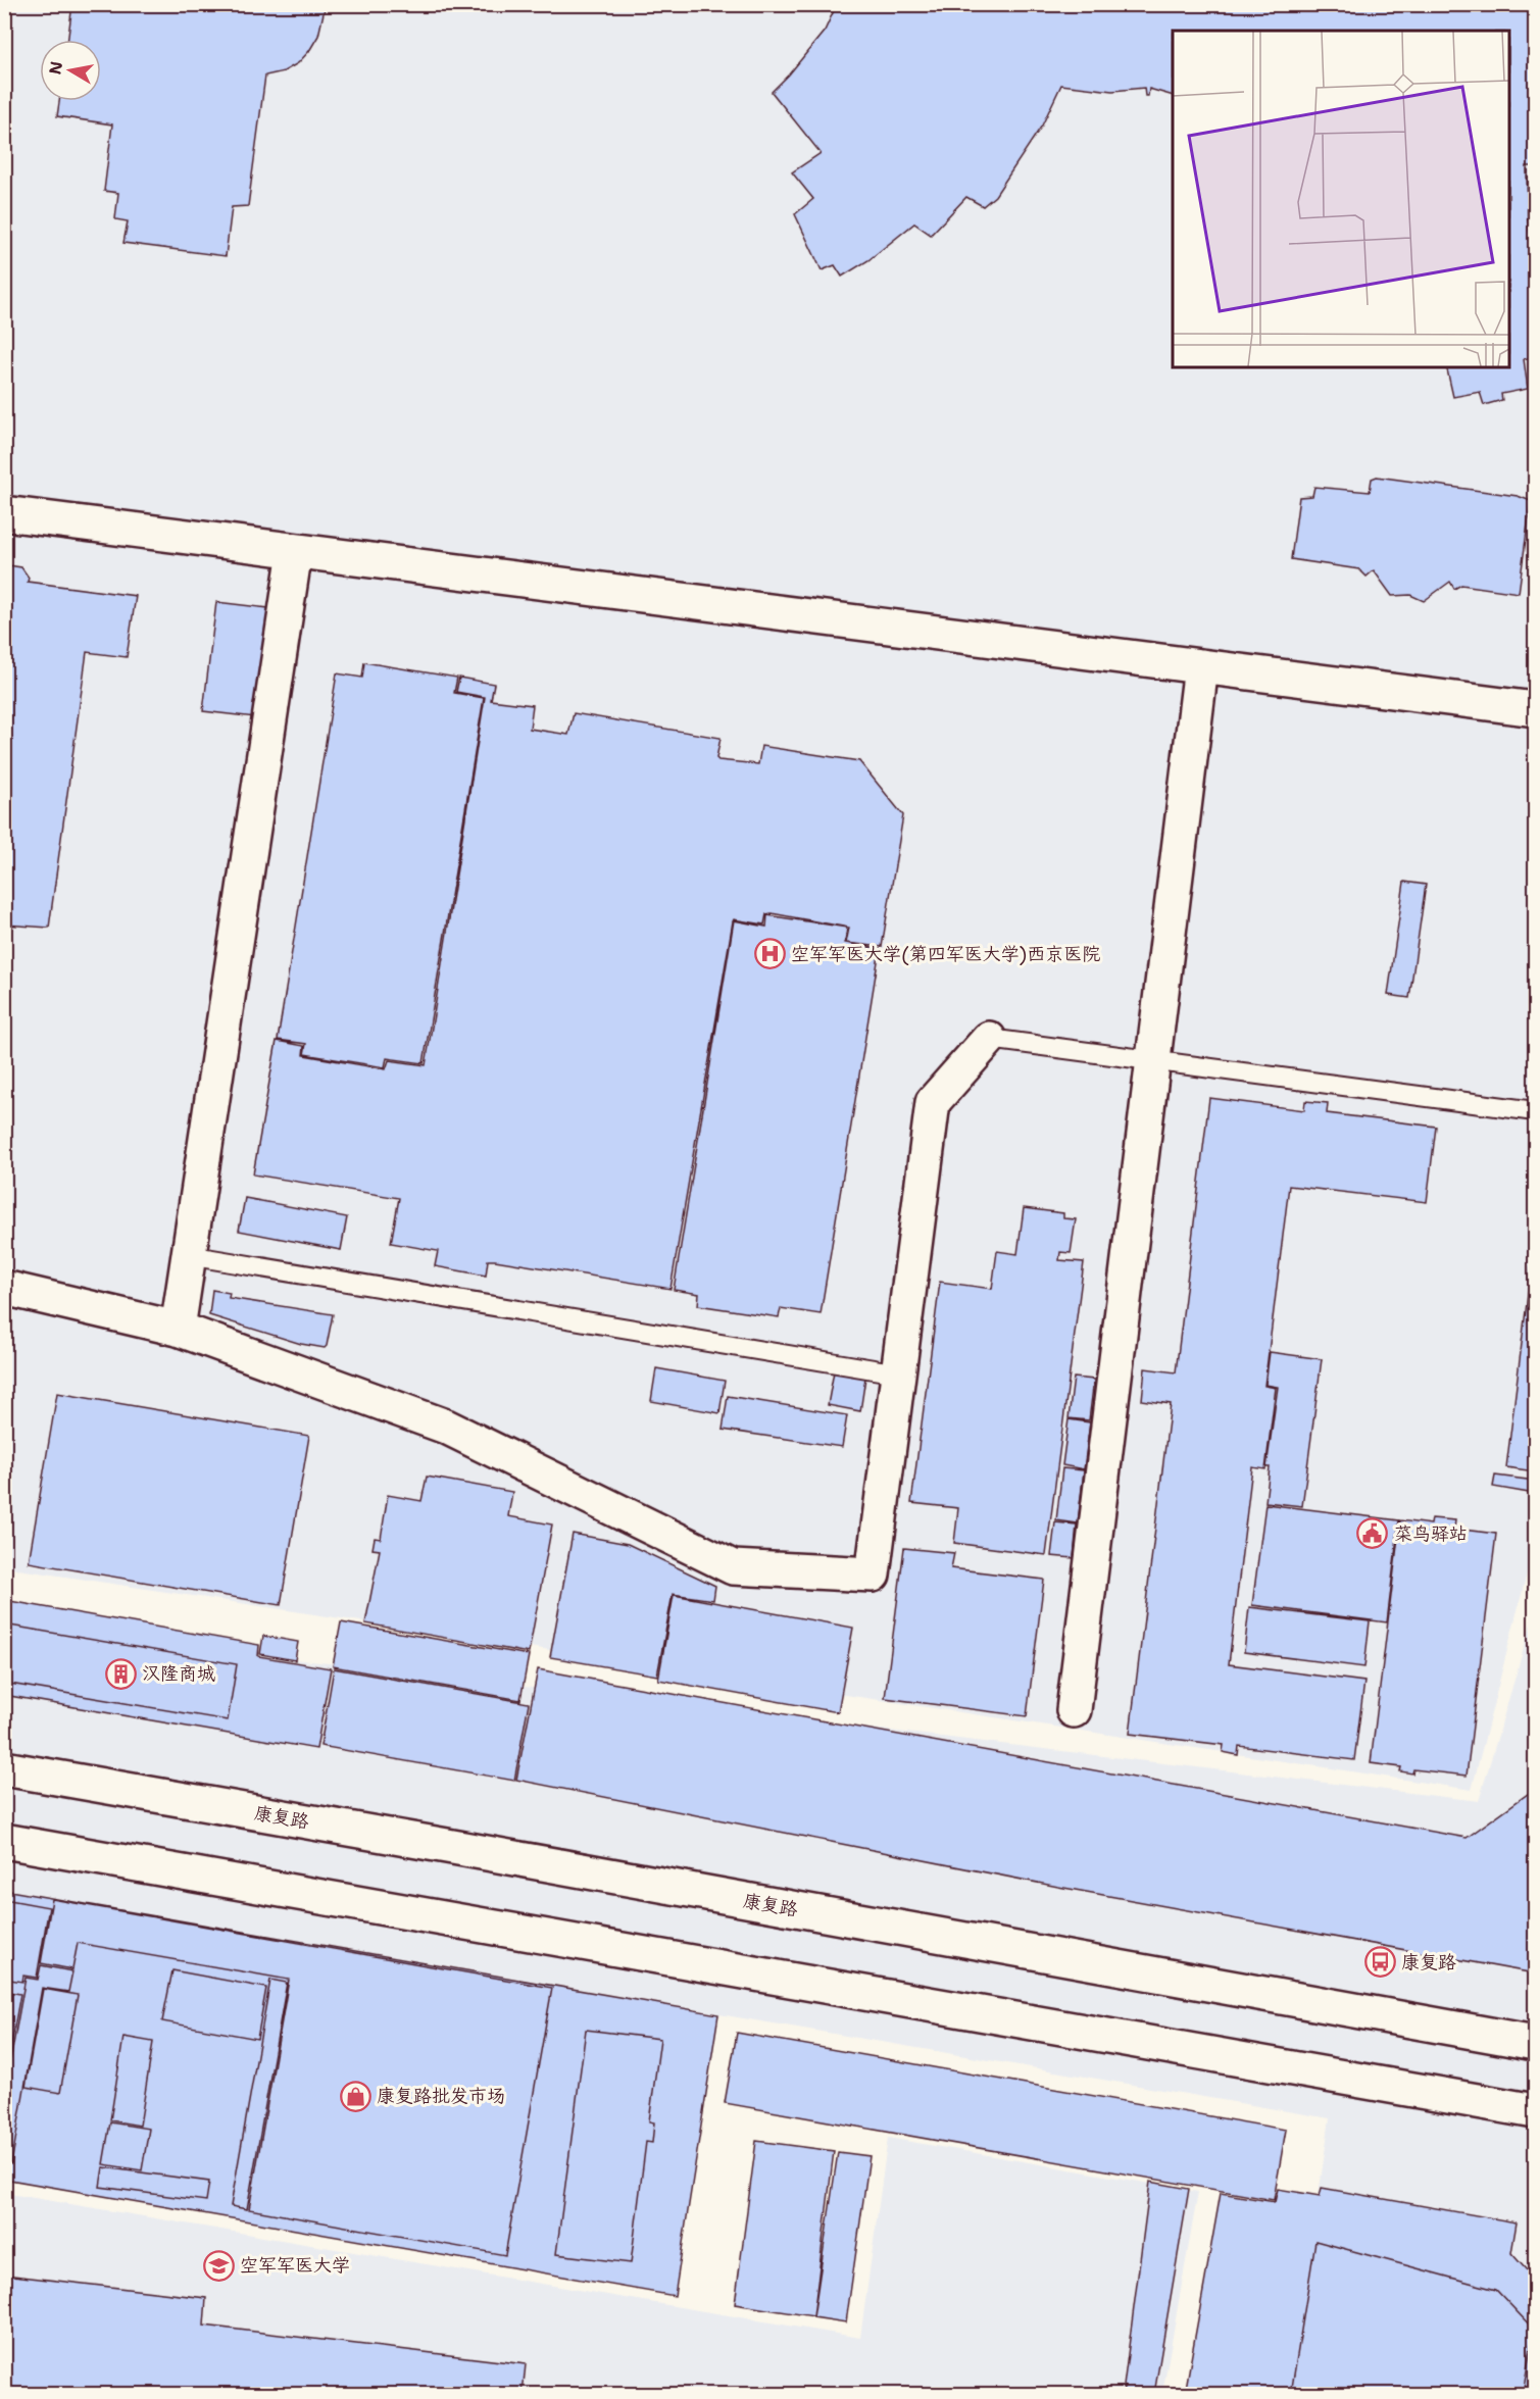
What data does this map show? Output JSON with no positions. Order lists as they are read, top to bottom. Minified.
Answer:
{"streets":{"street":["康复路"]},"places":{"hospital":["空军军医大学(第四军医大学)西京医院"],"public building":["菜鸟驿站"],"building":["汉隆商城"],"bus stop":["康复路"],"shop":["康复路批发市场"],"school or university":["空军军医大学"]},"north":"left"}
